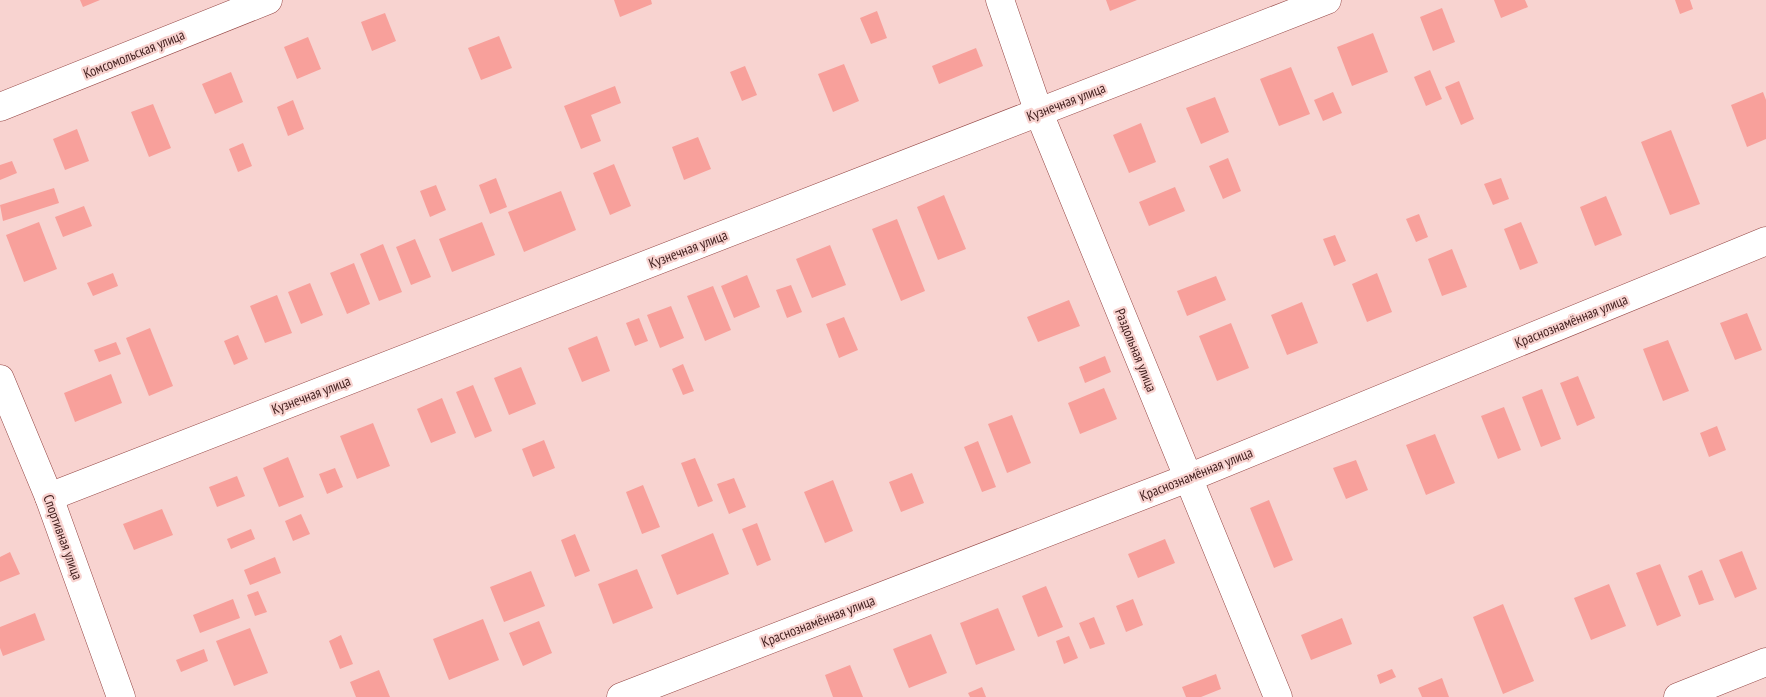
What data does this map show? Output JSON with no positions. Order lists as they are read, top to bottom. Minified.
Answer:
{"streets":{"street":["Комсомольская улица","Кузнечная улица","Краснознамённая улица","Раздольная улица","Спортивная улица"]},"crossings":[["Кузнечная улица","Раздольная улица"],["Кузнечная улица","Спортивная улица"],["Краснознамённая улица","Раздольная улица"]]}
